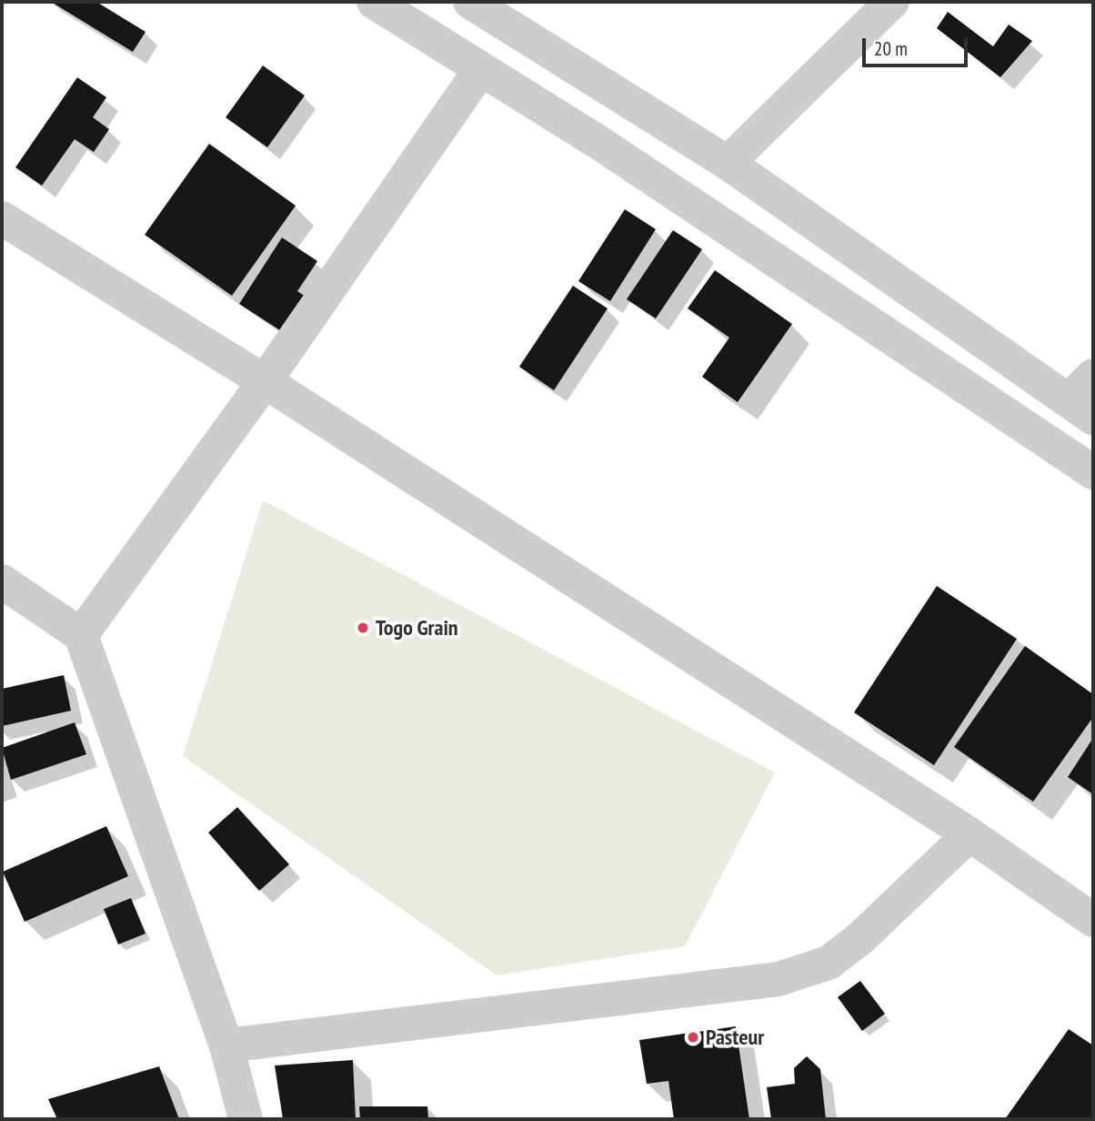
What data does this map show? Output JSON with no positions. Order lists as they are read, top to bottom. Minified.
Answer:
{"places":["Togo Grain","Pasteur"],"scale_bar":"20 m"}
